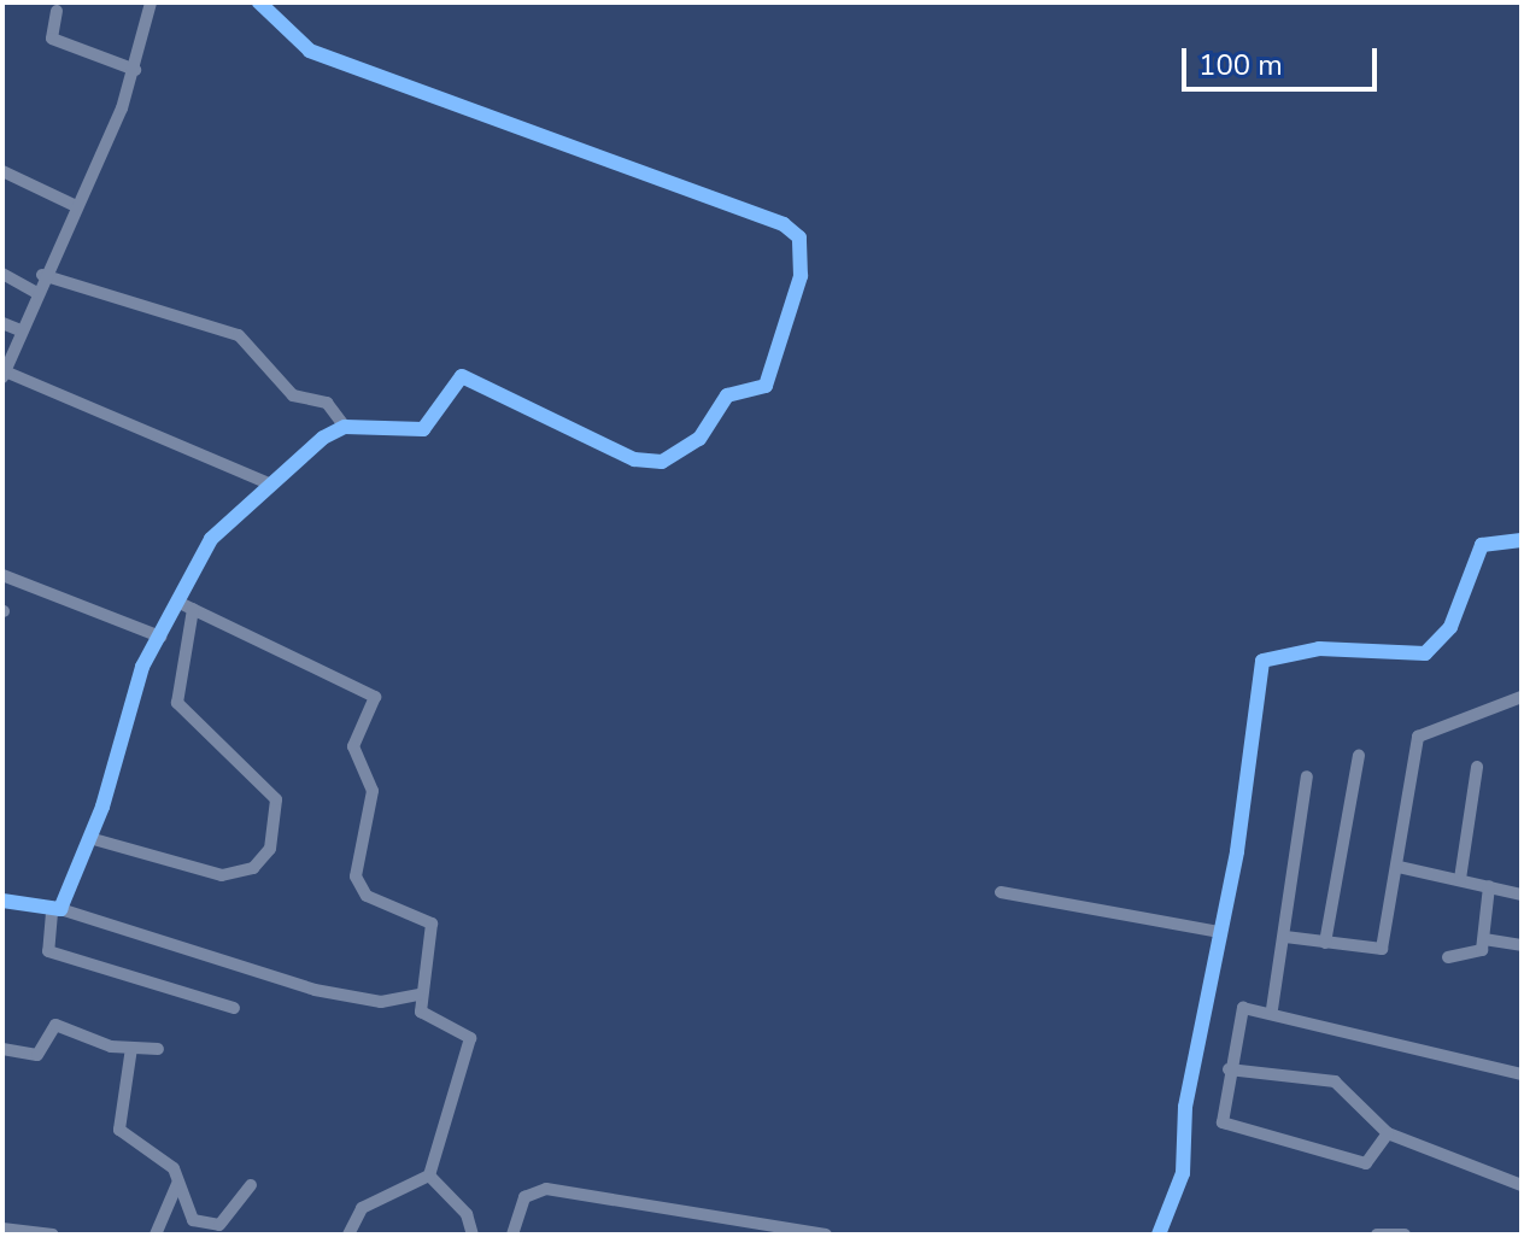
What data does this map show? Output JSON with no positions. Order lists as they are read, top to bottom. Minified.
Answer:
{"scale_bar":"100 m"}
